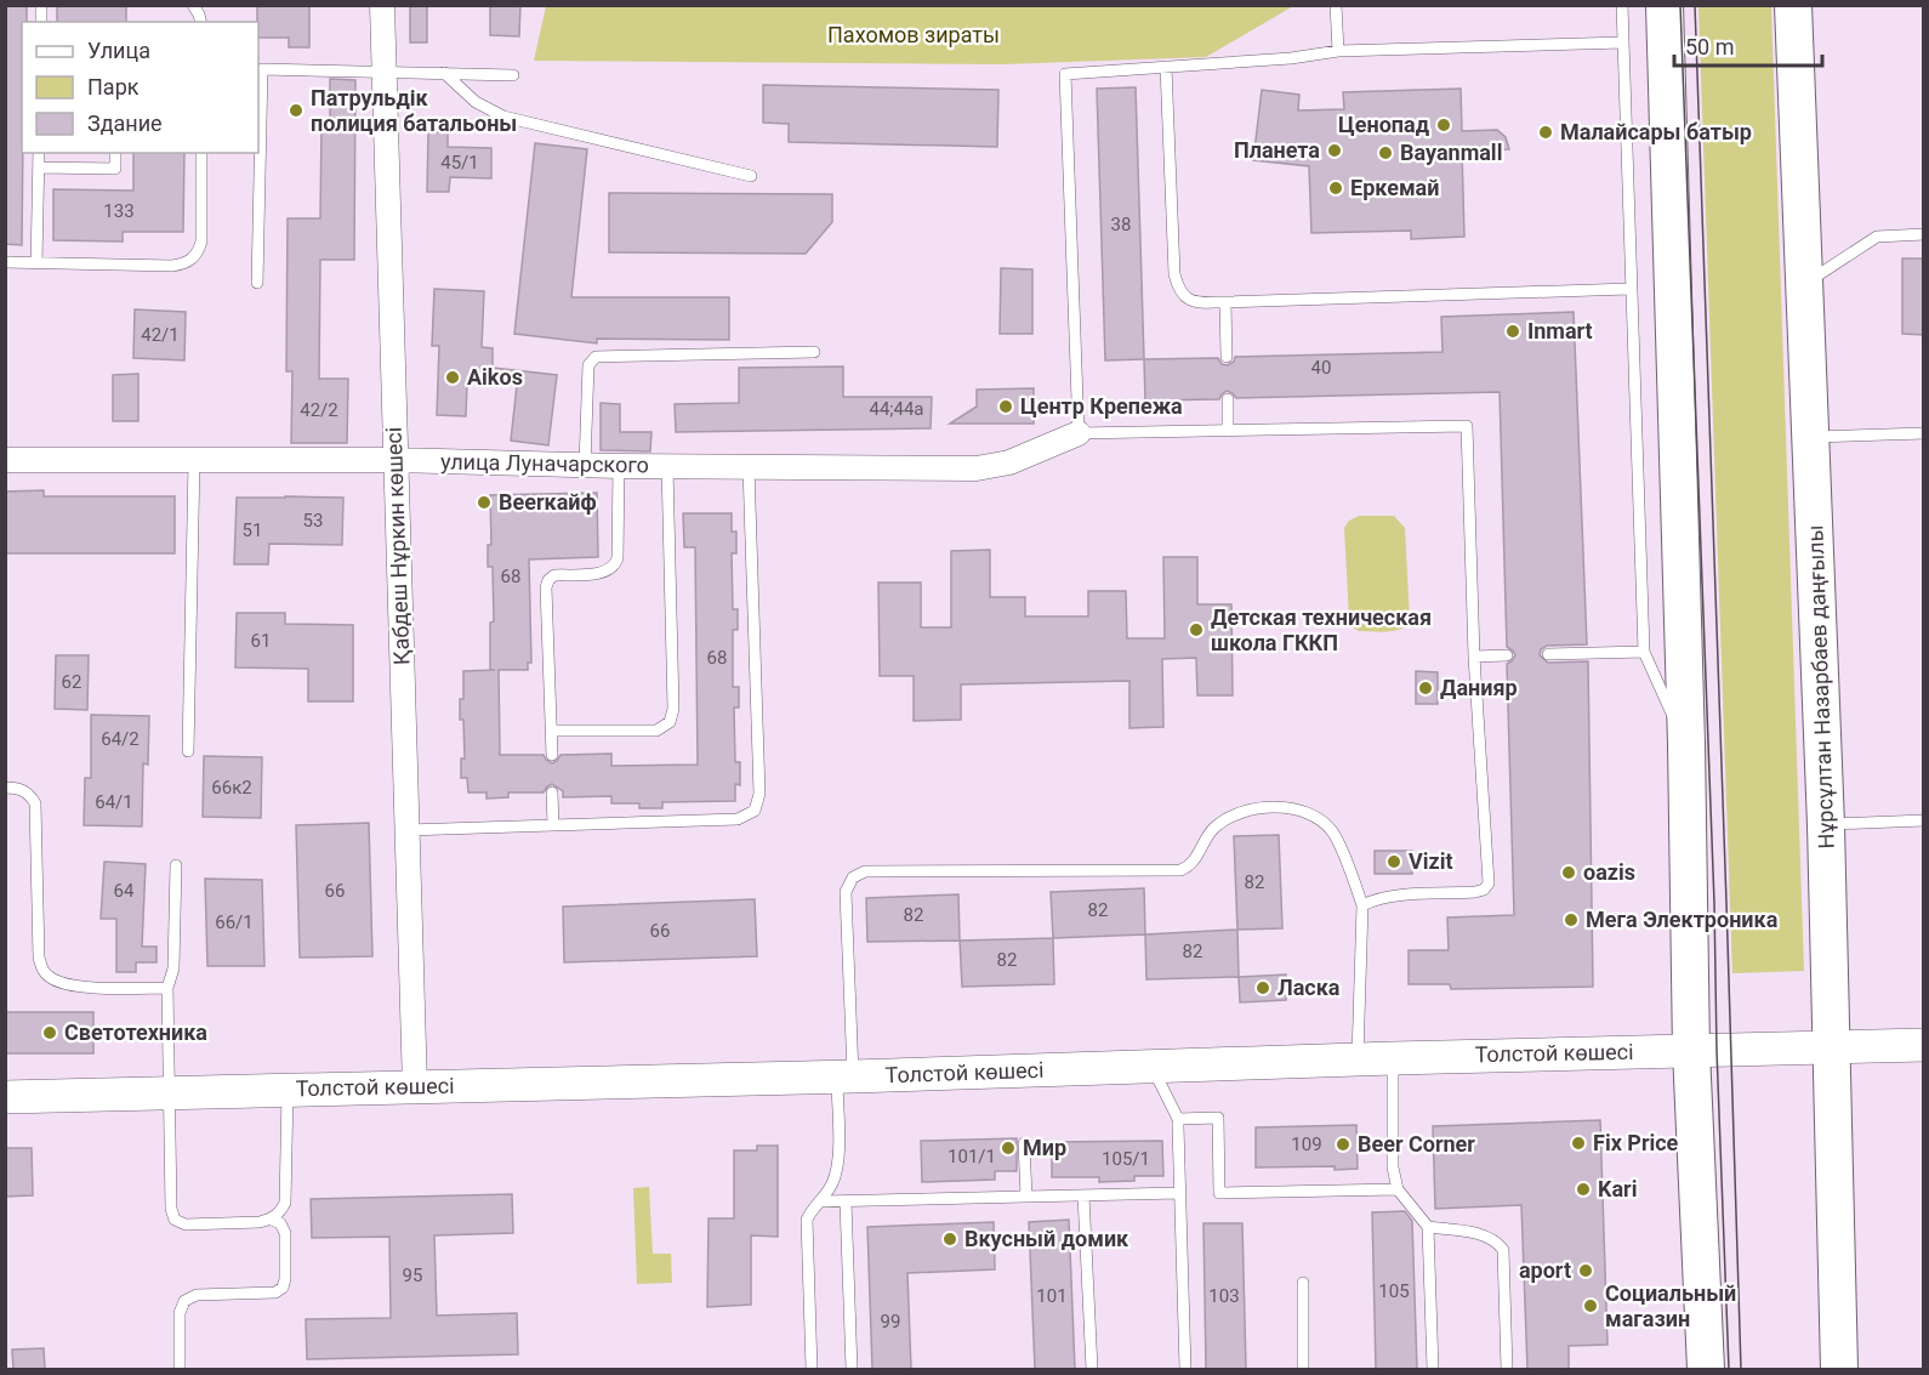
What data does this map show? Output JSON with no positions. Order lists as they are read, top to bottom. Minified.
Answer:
{"streets":{"main road":["Нұрсұлтан Назарбаев даңғылы","Толстой көшесі"],"street":["улица Луначарского","Қабдеш Нұркин көшесі"]},"crossings":[["улица Луначарского","Қабдеш Нұркин көшесі"],["Қабдеш Нұркин көшесі","Толстой көшесі"],["Нұрсұлтан Назарбаев даңғылы","Толстой көшесі"]],"parks":["Пахомов зираты"],"places":["Патрульдік полиция батальоны","Ценопад","Малайсары батыр","Планета","Bayanmall","Еркемай","Inmart","Aikos","Центр Крепежа","Beerкайф","Детская техническая школа ГККП","Данияр","Vizit","oazis","Мега Электроника","Ласка","Светотехника","Fix Price","Beer Corner","Мир","Kari","Вкусный домик","aport","Социальный магазин"],"house_numbers":["45/1","133","38","42/1","40","44;44а","42/2","53","51","68","61","68","62","64/2","66к2","64/1","82","64","66","82","82","66/1","66","82","82","109","101/1","105/1","95","105","101","103","99"],"legend":["Улица","Парк","Здание"],"scale_bar":"50 m"}
